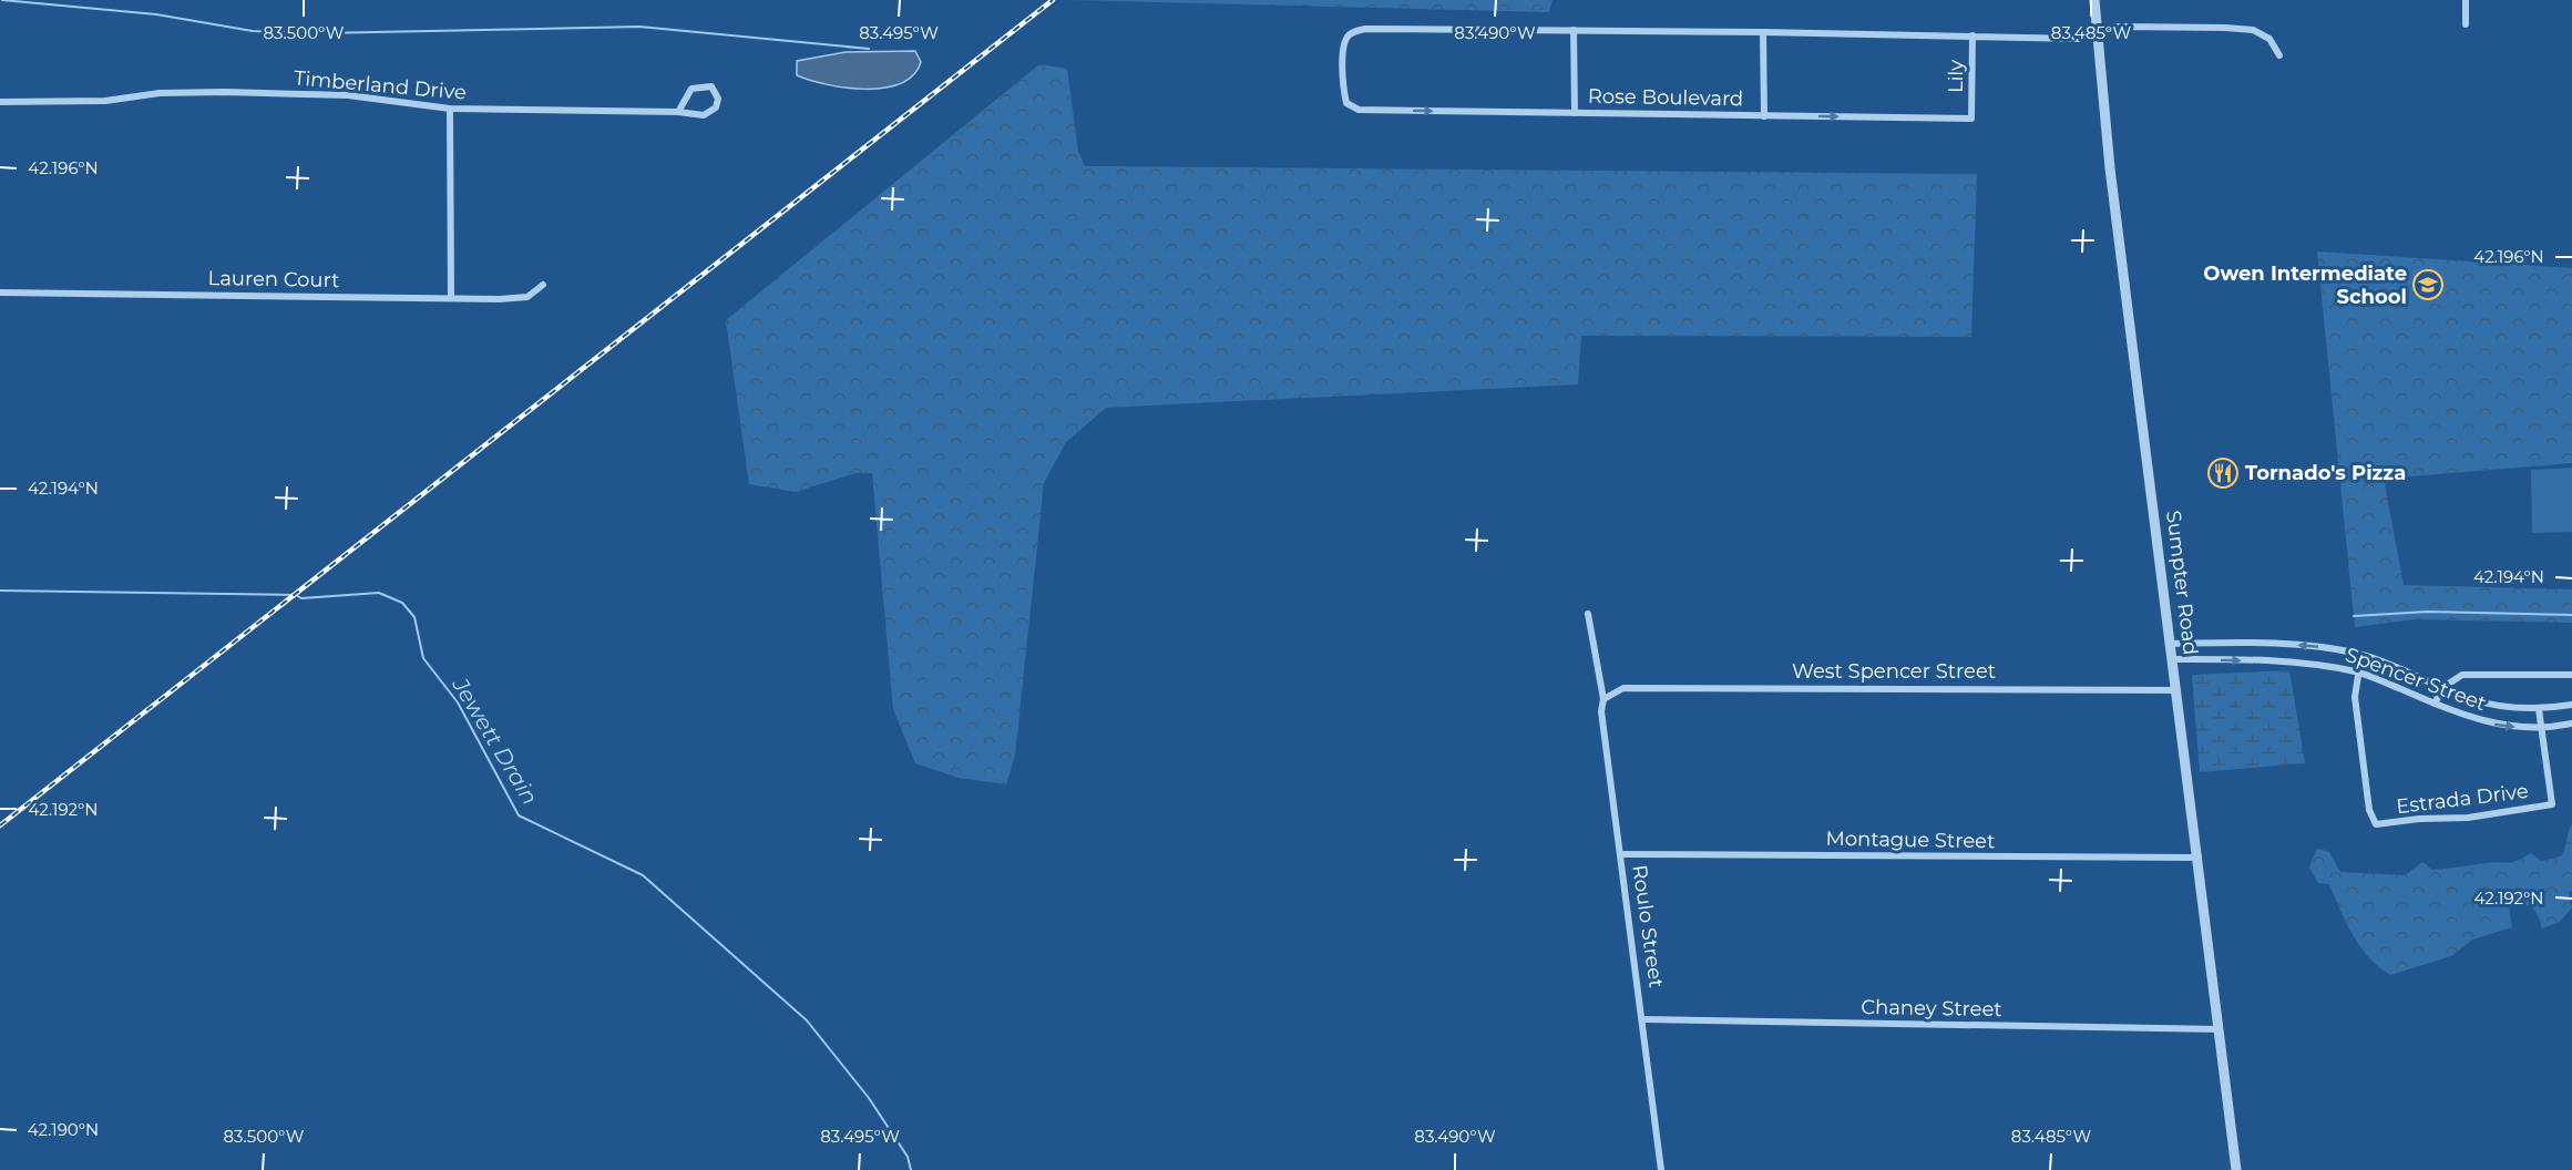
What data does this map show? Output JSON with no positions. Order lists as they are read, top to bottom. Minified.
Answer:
{"streets":{"street":["Lily","Timberland Drive","Rose Boulevard","Lauren Court","Sumpter Road","West Spencer Street","Spencer Street","Estrada Drive","Montague Street","Roulo Street","Chaney Street"]},"crossings":[["Lily","Rose Boulevard"],["Sumpter Road","West Spencer Street"],["Sumpter Road","Spencer Street"],["Sumpter Road","Montague Street"],["Sumpter Road","Chaney Street"],["West Spencer Street","Roulo Street"],["Spencer Street","Estrada Drive"],["Montague Street","Roulo Street"],["Roulo Street","Chaney Street"]],"water":["Jewett Drain"],"places":{"school or university":["Owen Intermediate School"],"restaurant":["Tornado's Pizza"]},"coordinates":["83.500°W","83.495°W","83.490°W","83.485°W","42.196°N","42.194°N","42.192°N","42.190°N"]}
